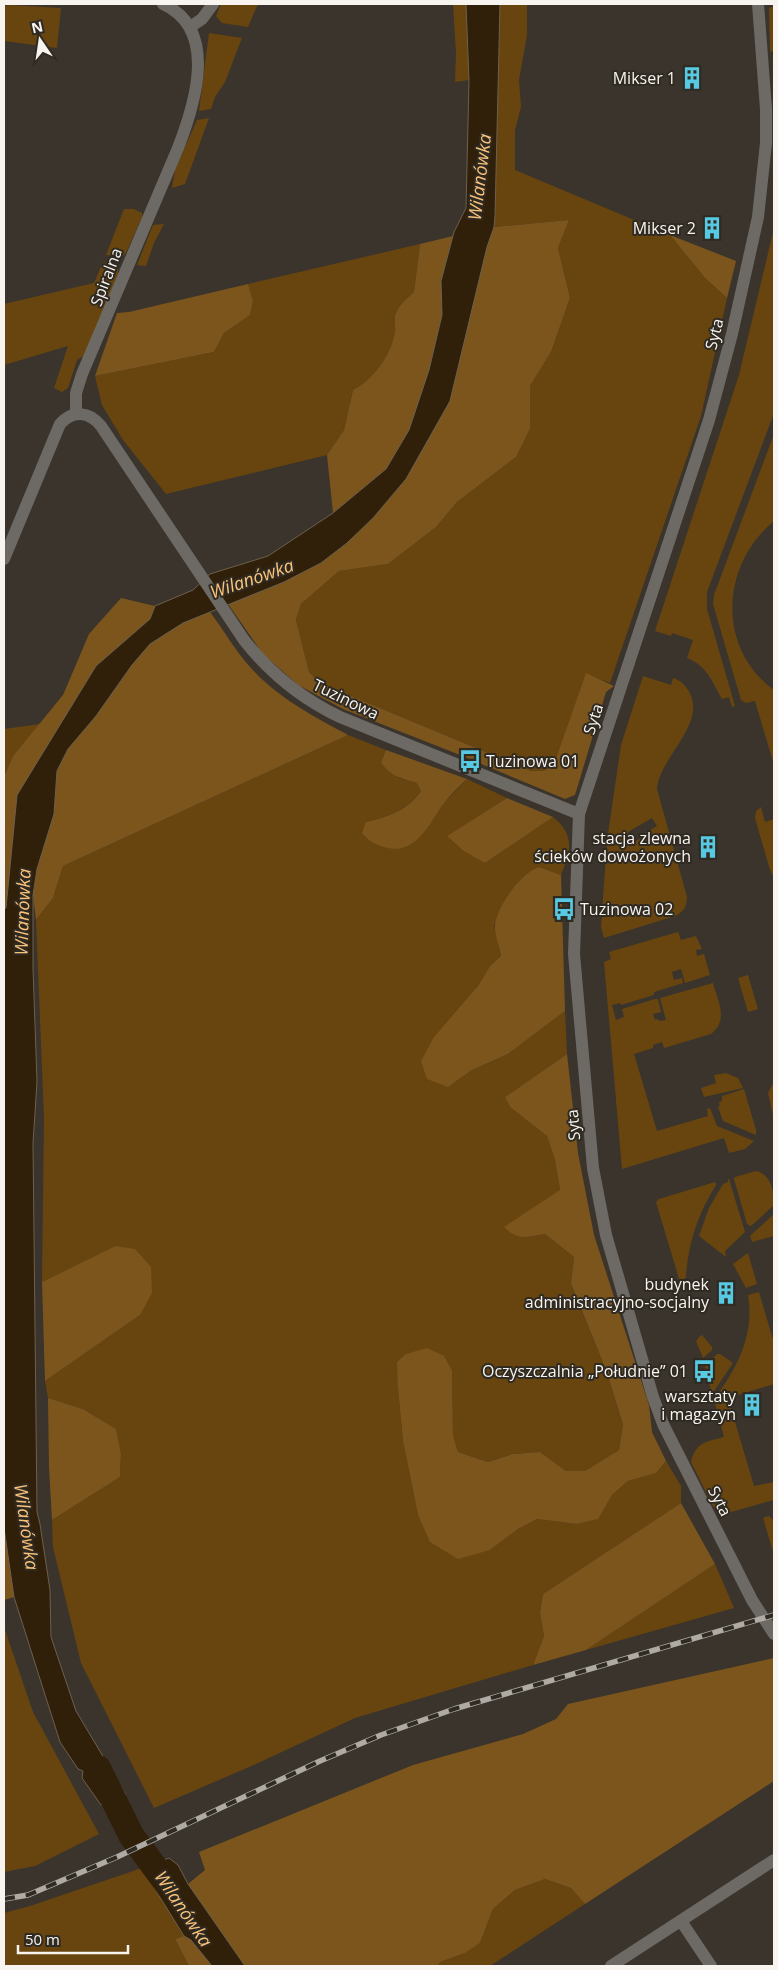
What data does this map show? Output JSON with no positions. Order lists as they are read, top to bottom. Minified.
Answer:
{"streets":{"street":["Spiralna","Syta","Tuzinowa"]},"crossings":[["Spiralna","Tuzinowa"],["Syta","Tuzinowa"]],"water":["Wilanówka"],"places":{"building":["Mikser 1","Mikser 2","stacja zlewna ścieków dowożonych","budynek administracyjno-socjalny","warsztaty i magazyn"],"bus stop":["Tuzinowa 01","Tuzinowa 02","Oczyszczalnia „Południe” 01"]},"scale_bar":"50 m","north":"top"}
